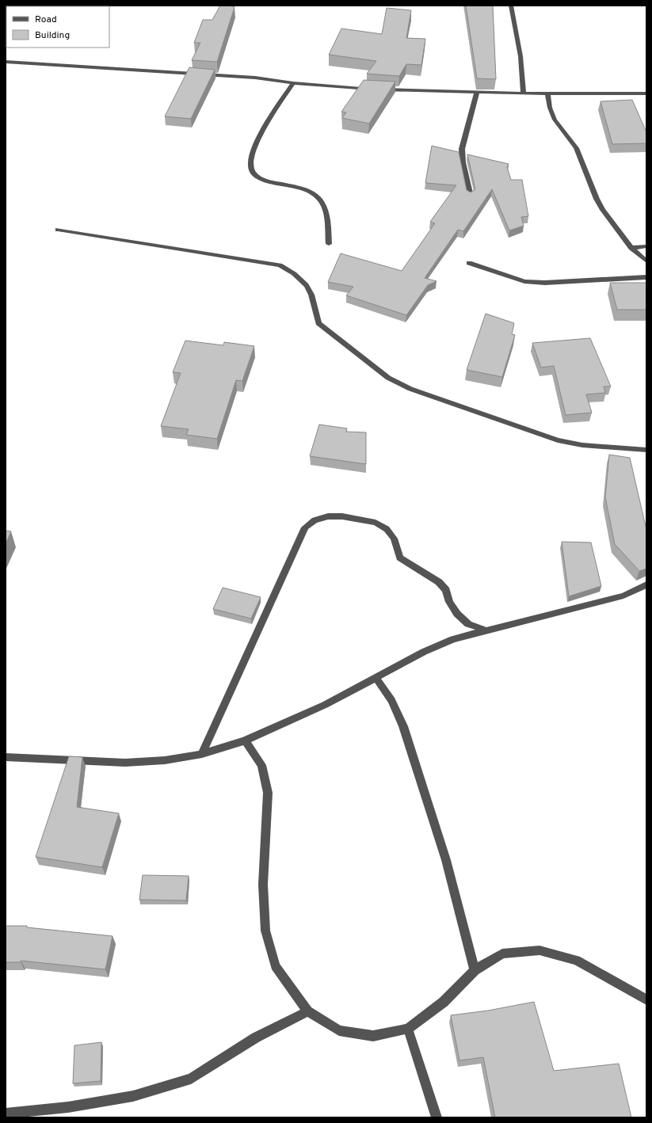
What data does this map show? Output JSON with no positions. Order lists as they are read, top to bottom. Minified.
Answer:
{"legend":["Road","Building"]}
